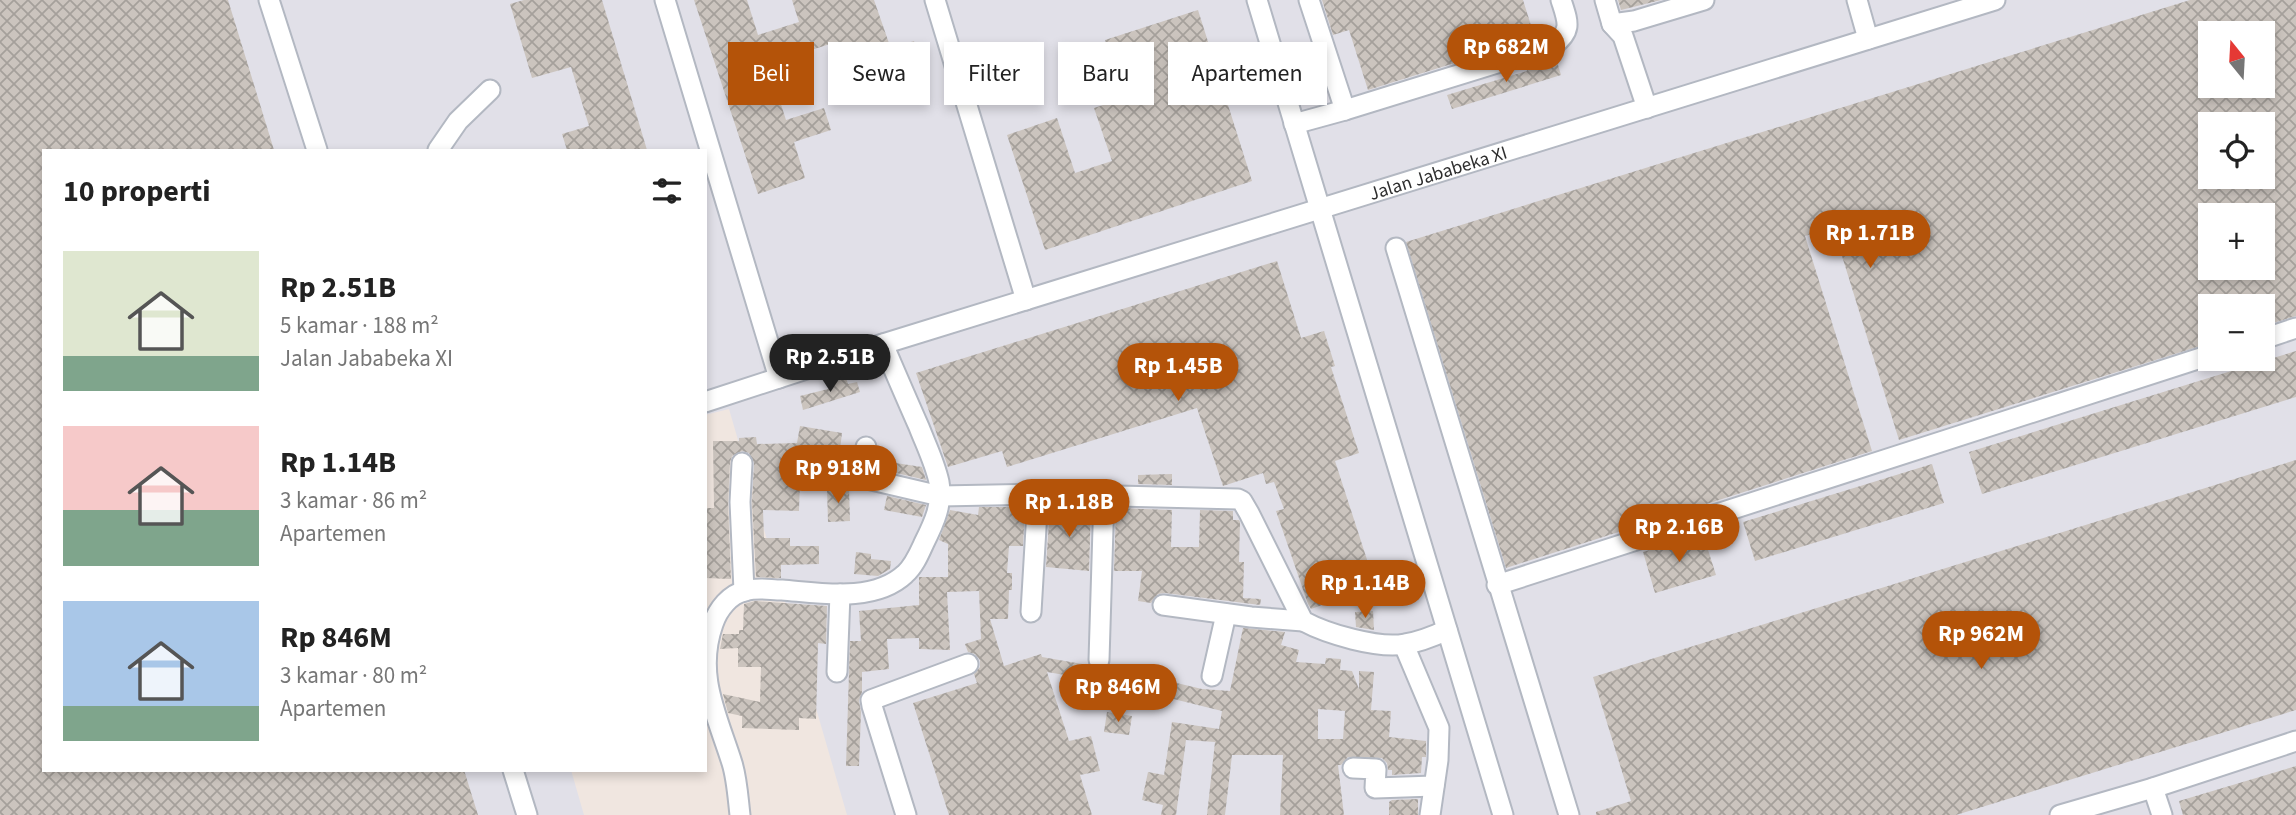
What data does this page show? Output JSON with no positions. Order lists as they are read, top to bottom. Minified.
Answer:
{"streets":{"street":["Jalan Jababeka XI"]},"north":"top","page":{"map_buttons":["+","−"],"price":["Rp 682M","Rp 1.71B","Rp 2.51B","Rp 1.45B","Rp 918M","Rp 1.18B","Rp 2.16B","Rp 1.14B","Rp 962M","Rp 846M"],"chip":["Beli","Sewa","Filter","Baru","Apartemen"],"heading":"10 properti","list":[{"name":"Rp 2.51B","note":"5 kamar · 188 m² · Jalan Jababeka XI"},{"name":"Rp 1.14B","note":"3 kamar · 86 m² · Apartemen"},{"name":"Rp 846M","note":"3 kamar · 80 m² · Apartemen"}]}}
